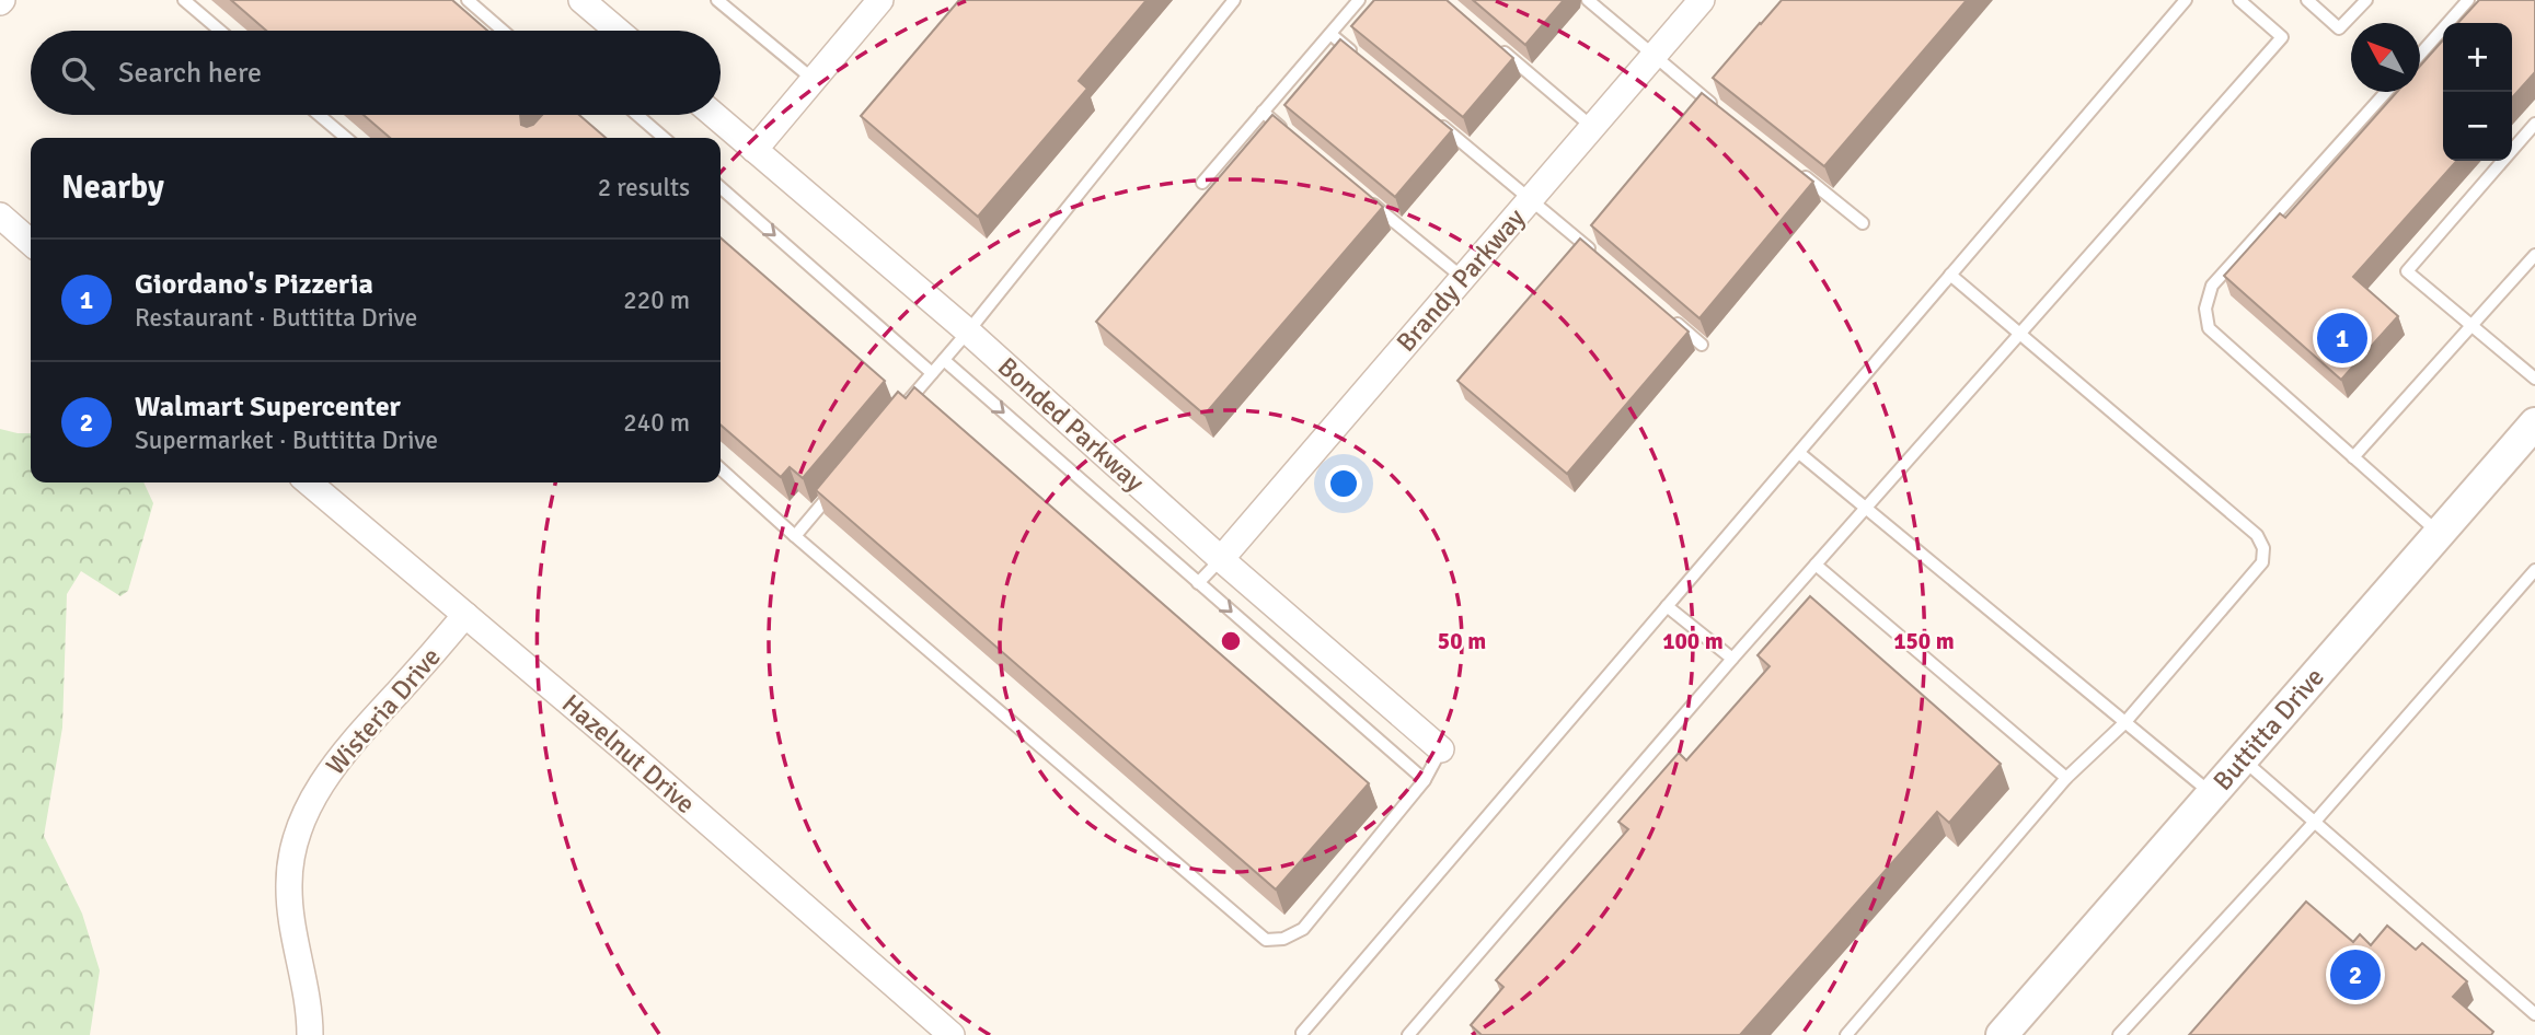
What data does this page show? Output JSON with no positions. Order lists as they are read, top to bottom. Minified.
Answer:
{"streets":{"street":["Brandy Parkway","Bonded Parkway","Wisteria Drive","Buttitta Drive","Hazelnut Drive"]},"crossings":[["Brandy Parkway","Bonded Parkway"],["Wisteria Drive","Hazelnut Drive"]],"north":"top left","page":{"map_buttons":["+","−"],"search":"Search here","heading":["Nearby","2 results"],"list":[{"mark":"1","name":"Giordano's Pizzeria","note":"Restaurant · Buttitta Drive","value":"220 m"},{"mark":"2","name":"Walmart Supercenter","note":"Supermarket · Buttitta Drive","value":"240 m"}],"pins":["1","2"]},"rings":["50 m","100 m","150 m"]}
